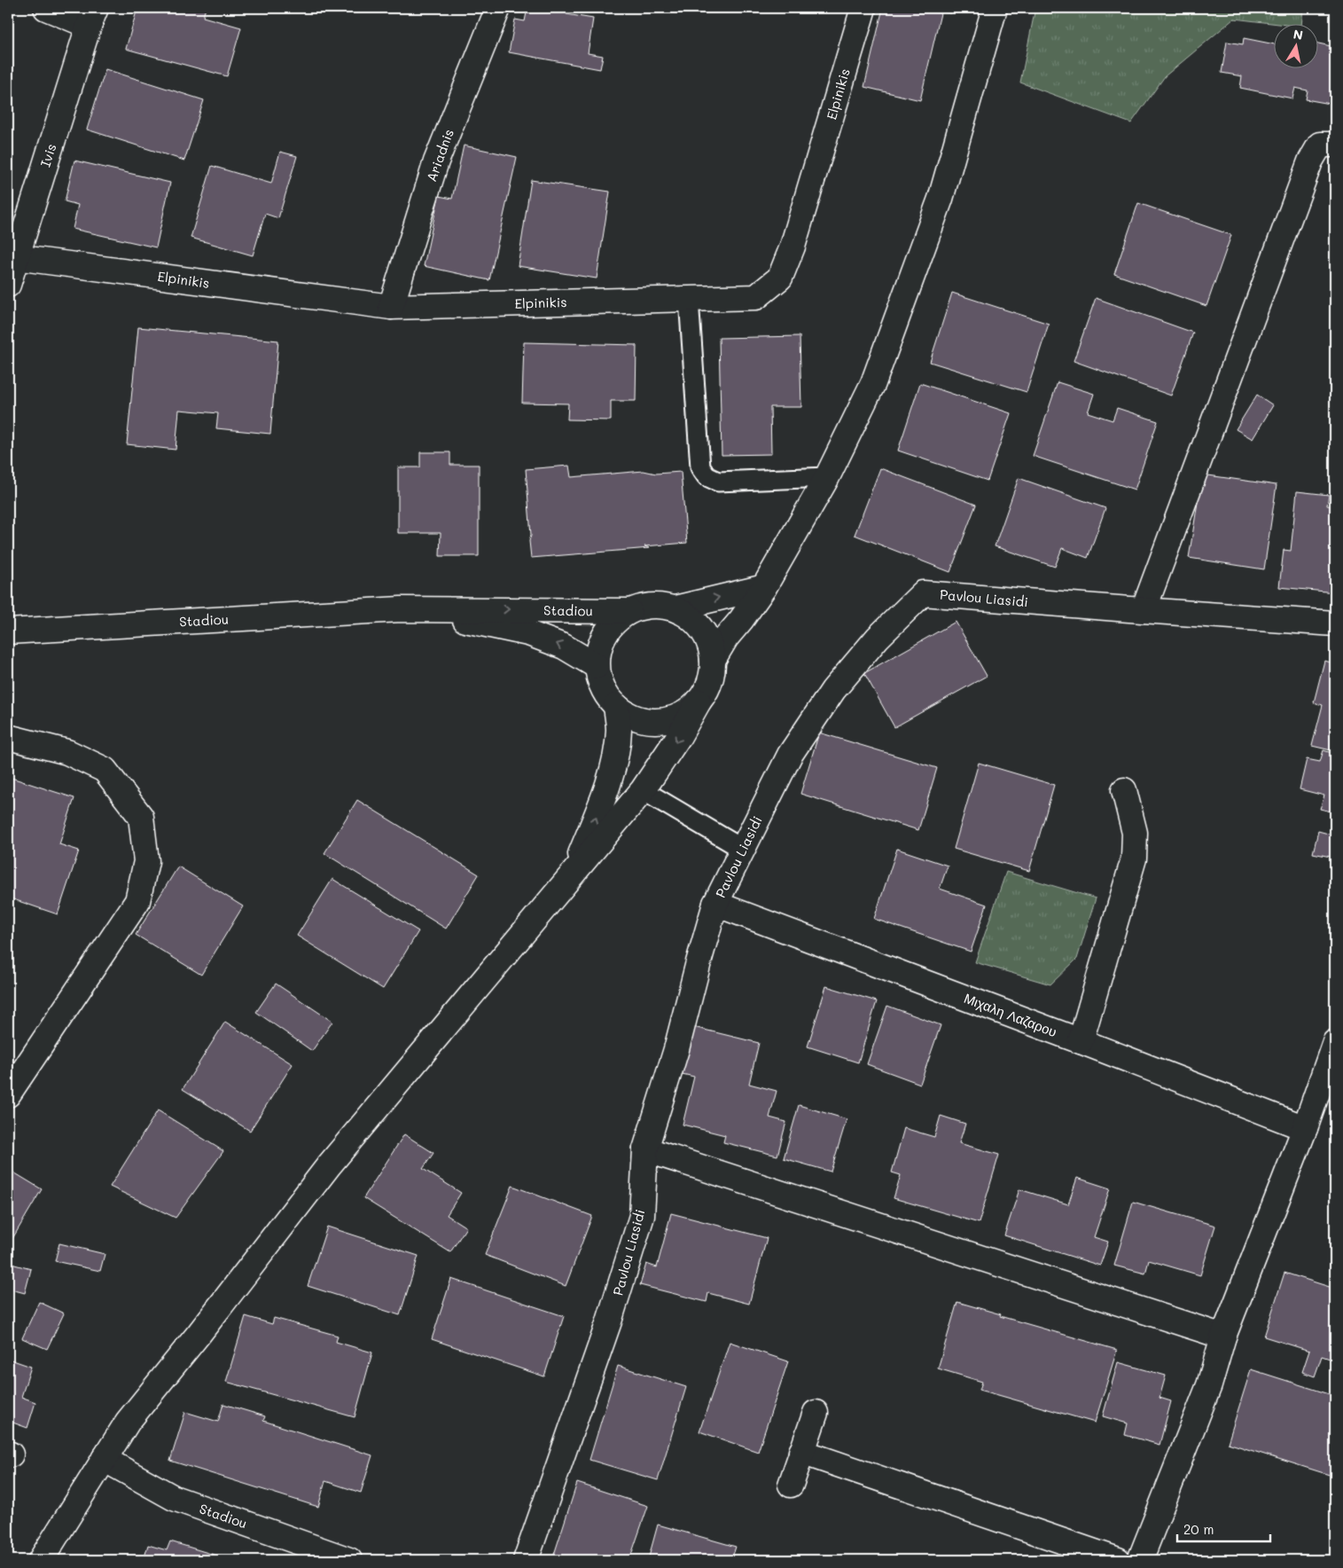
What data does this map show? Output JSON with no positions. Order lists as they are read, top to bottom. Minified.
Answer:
{"streets":{"street":["Elpinikis","Ivis","Ariadnis","Pavlou Liasidi","Stadiou","Μιχαλη Λαζαρου"]},"crossings":[["Elpinikis","Ivis"],["Elpinikis","Ariadnis"],["Pavlou Liasidi","Μιχαλη Λαζαρου"]],"scale_bar":"20 m","north":"top"}
